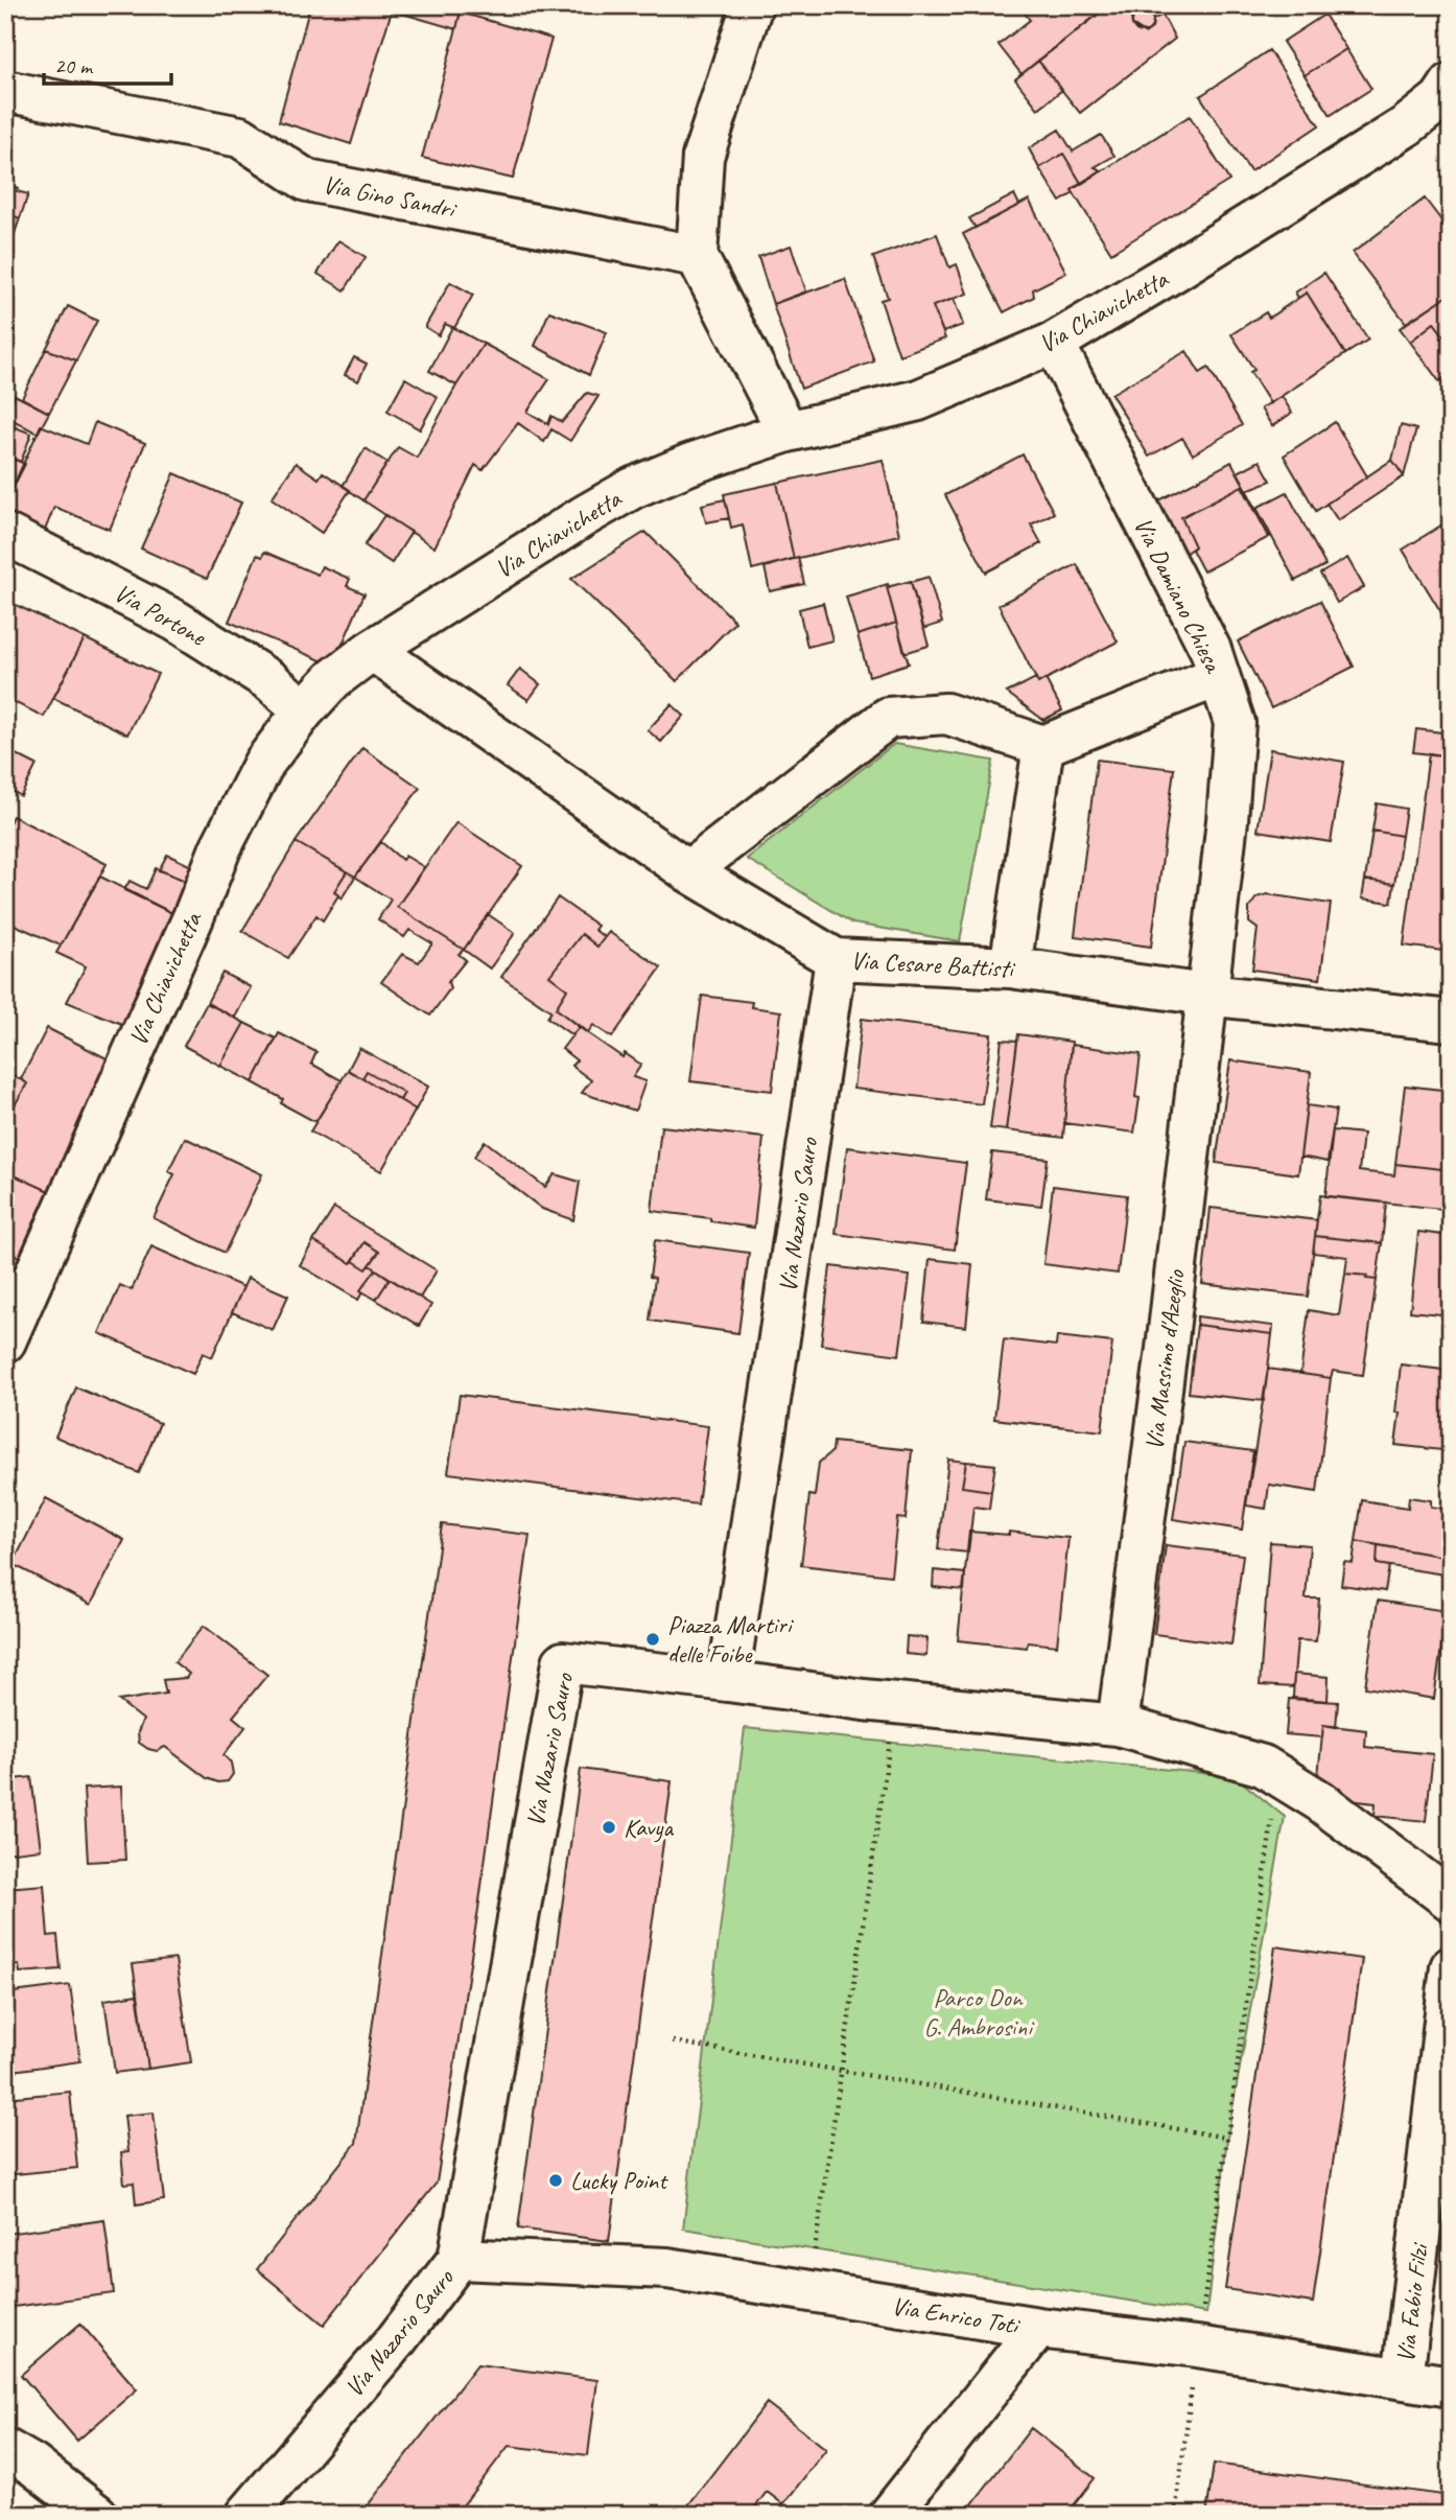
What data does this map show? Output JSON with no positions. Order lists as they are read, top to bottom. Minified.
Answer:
{"streets":{"street":["Via Gino Sandri","Via Chiavichetta","Via Damiano Chiesa","Via Portone","Via Cesare Battisti","Via Nazario Sauro","Via Massimo d'Azeglio","Via Fabio Filzi","Via Enrico Toti"]},"crossings":[["Via Chiavichetta","Via Damiano Chiesa"],["Via Chiavichetta","Via Portone"],["Via Chiavichetta","Via Cesare Battisti"],["Via Damiano Chiesa","Via Cesare Battisti"],["Via Damiano Chiesa","Via Massimo d'Azeglio"],["Via Cesare Battisti","Via Nazario Sauro"],["Via Cesare Battisti","Via Massimo d'Azeglio"],["Via Nazario Sauro","Via Enrico Toti"],["Via Fabio Filzi","Via Enrico Toti"]],"parks":["Parco Don G. Ambrosini"],"places":["Piazza Martiri delle Foibe","Kavya","Lucky Point"],"scale_bar":"20 m"}
